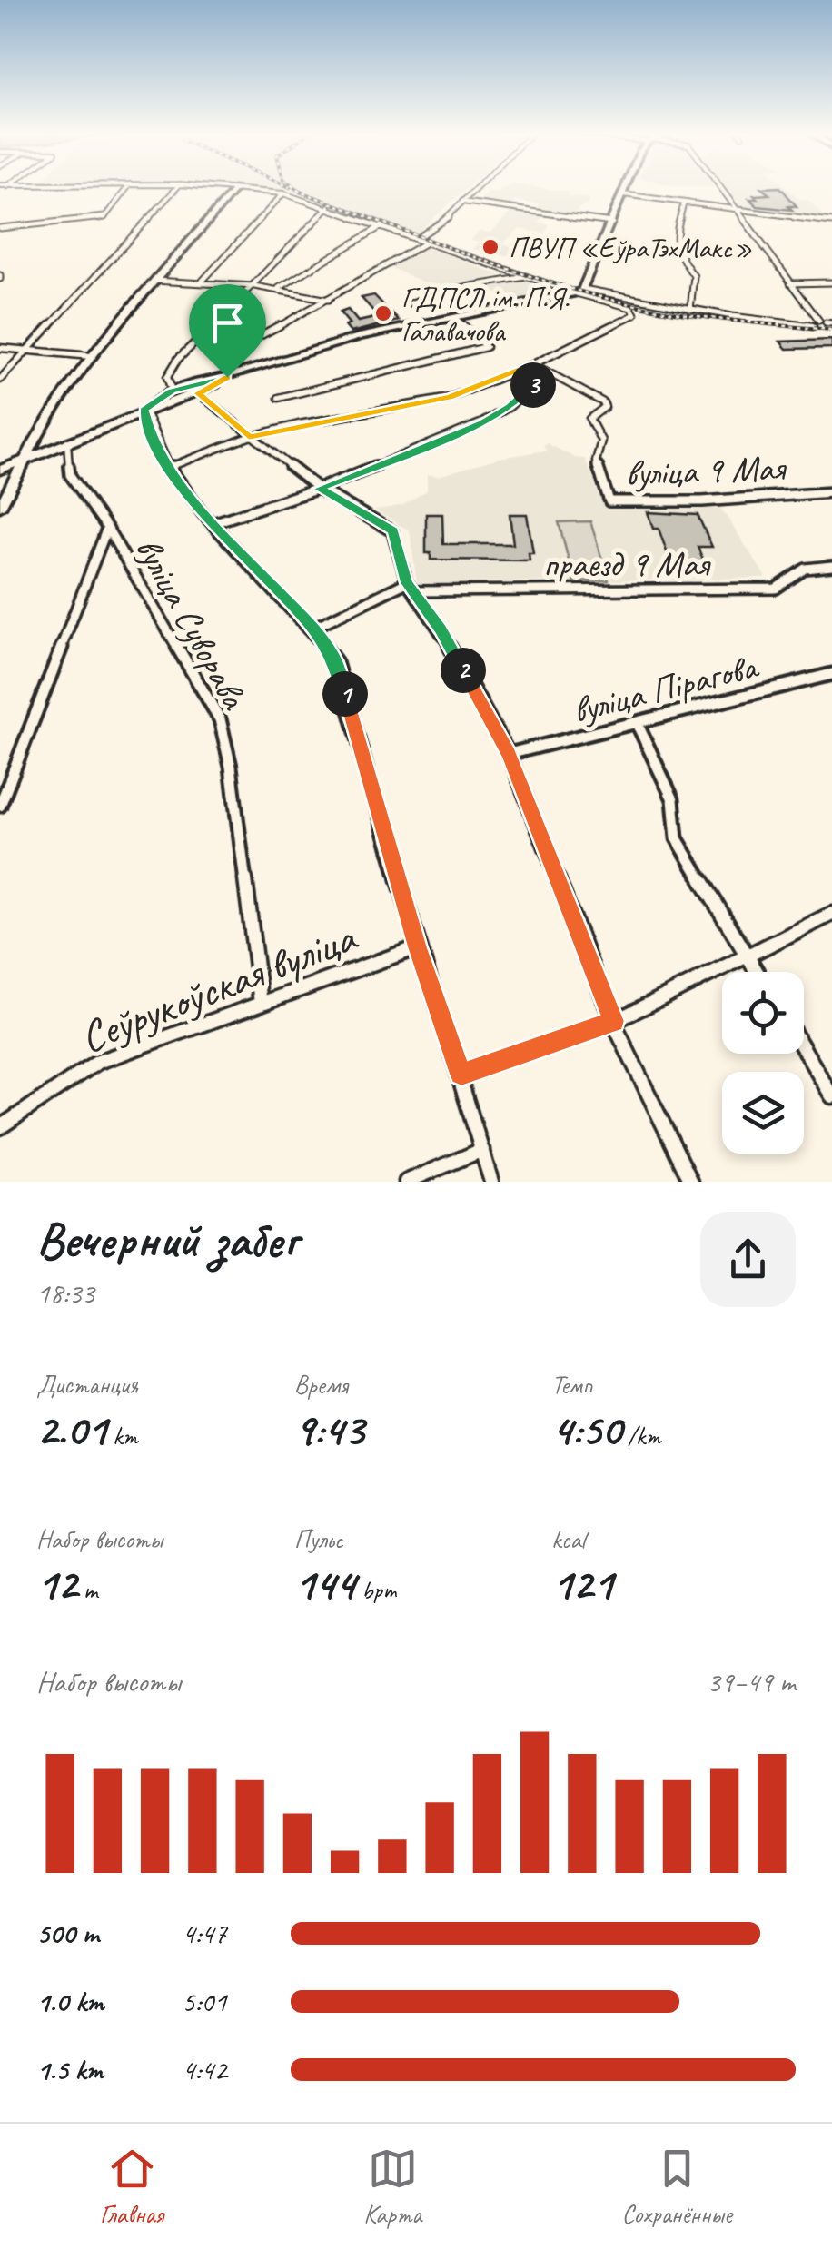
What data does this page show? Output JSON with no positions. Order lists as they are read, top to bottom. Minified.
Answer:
{"streets":{"street":["вуліца 9 Мая","праезд 9 Мая","вуліца Суворава","вуліца Пірагова","Сеўрукоўская вуліца"]},"crossings":[["вуліца Суворава","Сеўрукоўская вуліца"]],"places":["ПВУП «ЕўраТэхМакс»","ГДПСЛ ім. П.Я. Галавачова"],"page":{"pins":["3","2","1"],"heading":["Вечерний забег","18:33"],"stats":[["Дистанция","2.01 km"],["Время","9:43"],["Темп","4:50 /km"],["Набор высоты","12 m"],["Пульс","144 bpm"],["kcal","121"]],"chart":["Набор высоты","39–49 m"],"list":[{"name":"500 m","note":"4:47"},{"name":"1.0 km","note":"5:01"},{"name":"1.5 km","note":"4:42"}],"tabs":["Главная","Карта","Сохранённые"]}}
